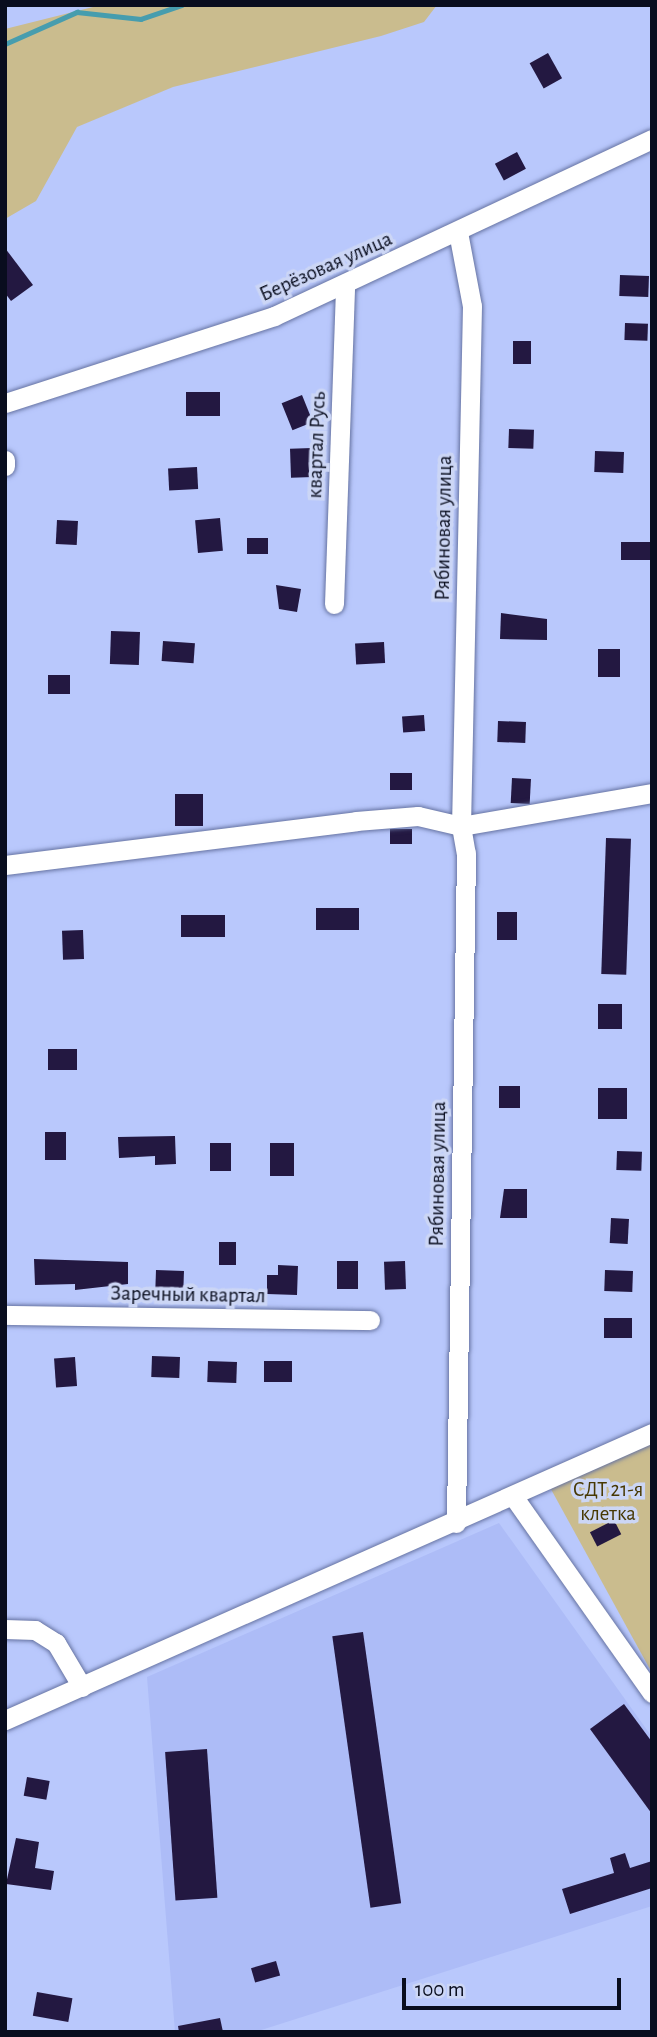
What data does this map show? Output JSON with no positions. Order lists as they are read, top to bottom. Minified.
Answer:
{"streets":{"street":["Берёзовая улица","квартал Русь","Рябиновая улица","Заречный квартал"]},"crossings":[["Берёзовая улица","квартал Русь"],["Берёзовая улица","Рябиновая улица"]],"parks":["СДТ 21-я клетка"],"scale_bar":"100 m"}
